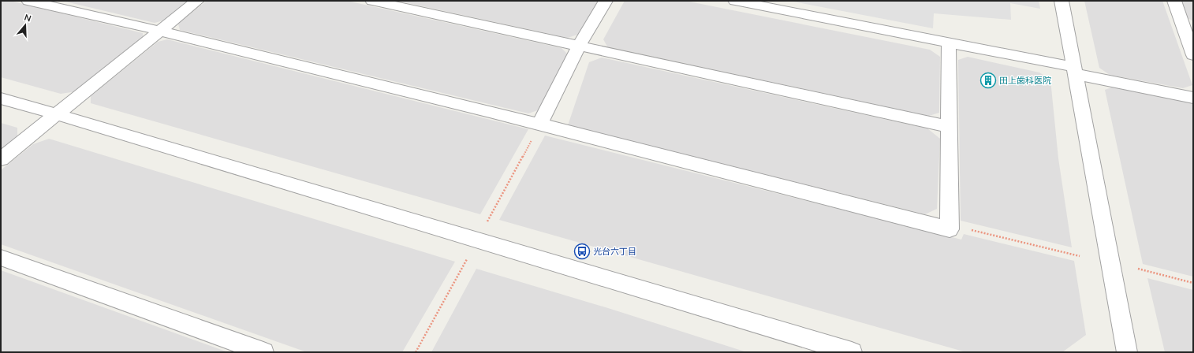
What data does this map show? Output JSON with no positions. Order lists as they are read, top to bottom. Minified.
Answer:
{"places":{"building":["田上歯科医院"],"bus stop":["光台六丁目"]},"north":"top"}
